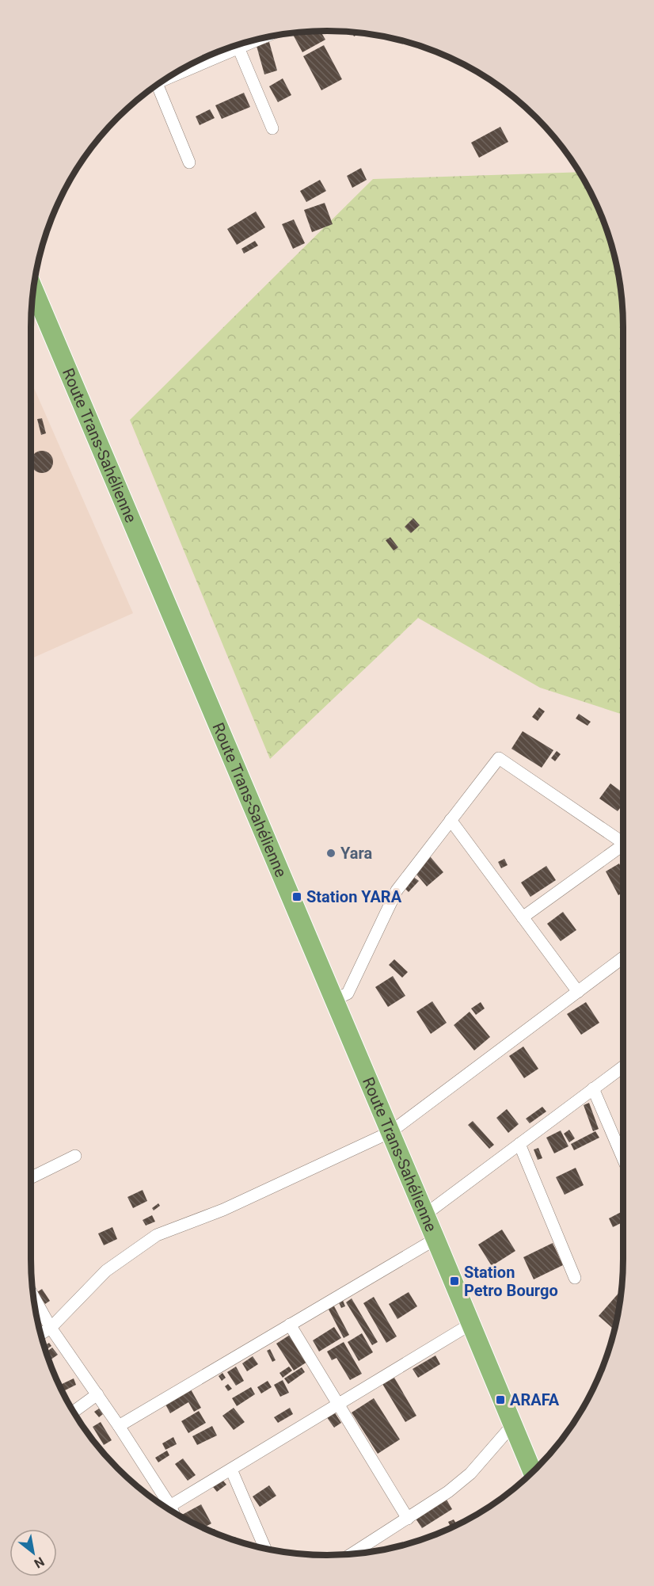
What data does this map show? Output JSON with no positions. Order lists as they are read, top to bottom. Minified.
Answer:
{"streets":{"highway":["Route Trans-Sahélienne"]},"places":{"other":["Yara"],"transit":["Station YARA","Station Petro Bourgo","ARAFA"]},"north":"bottom right"}
